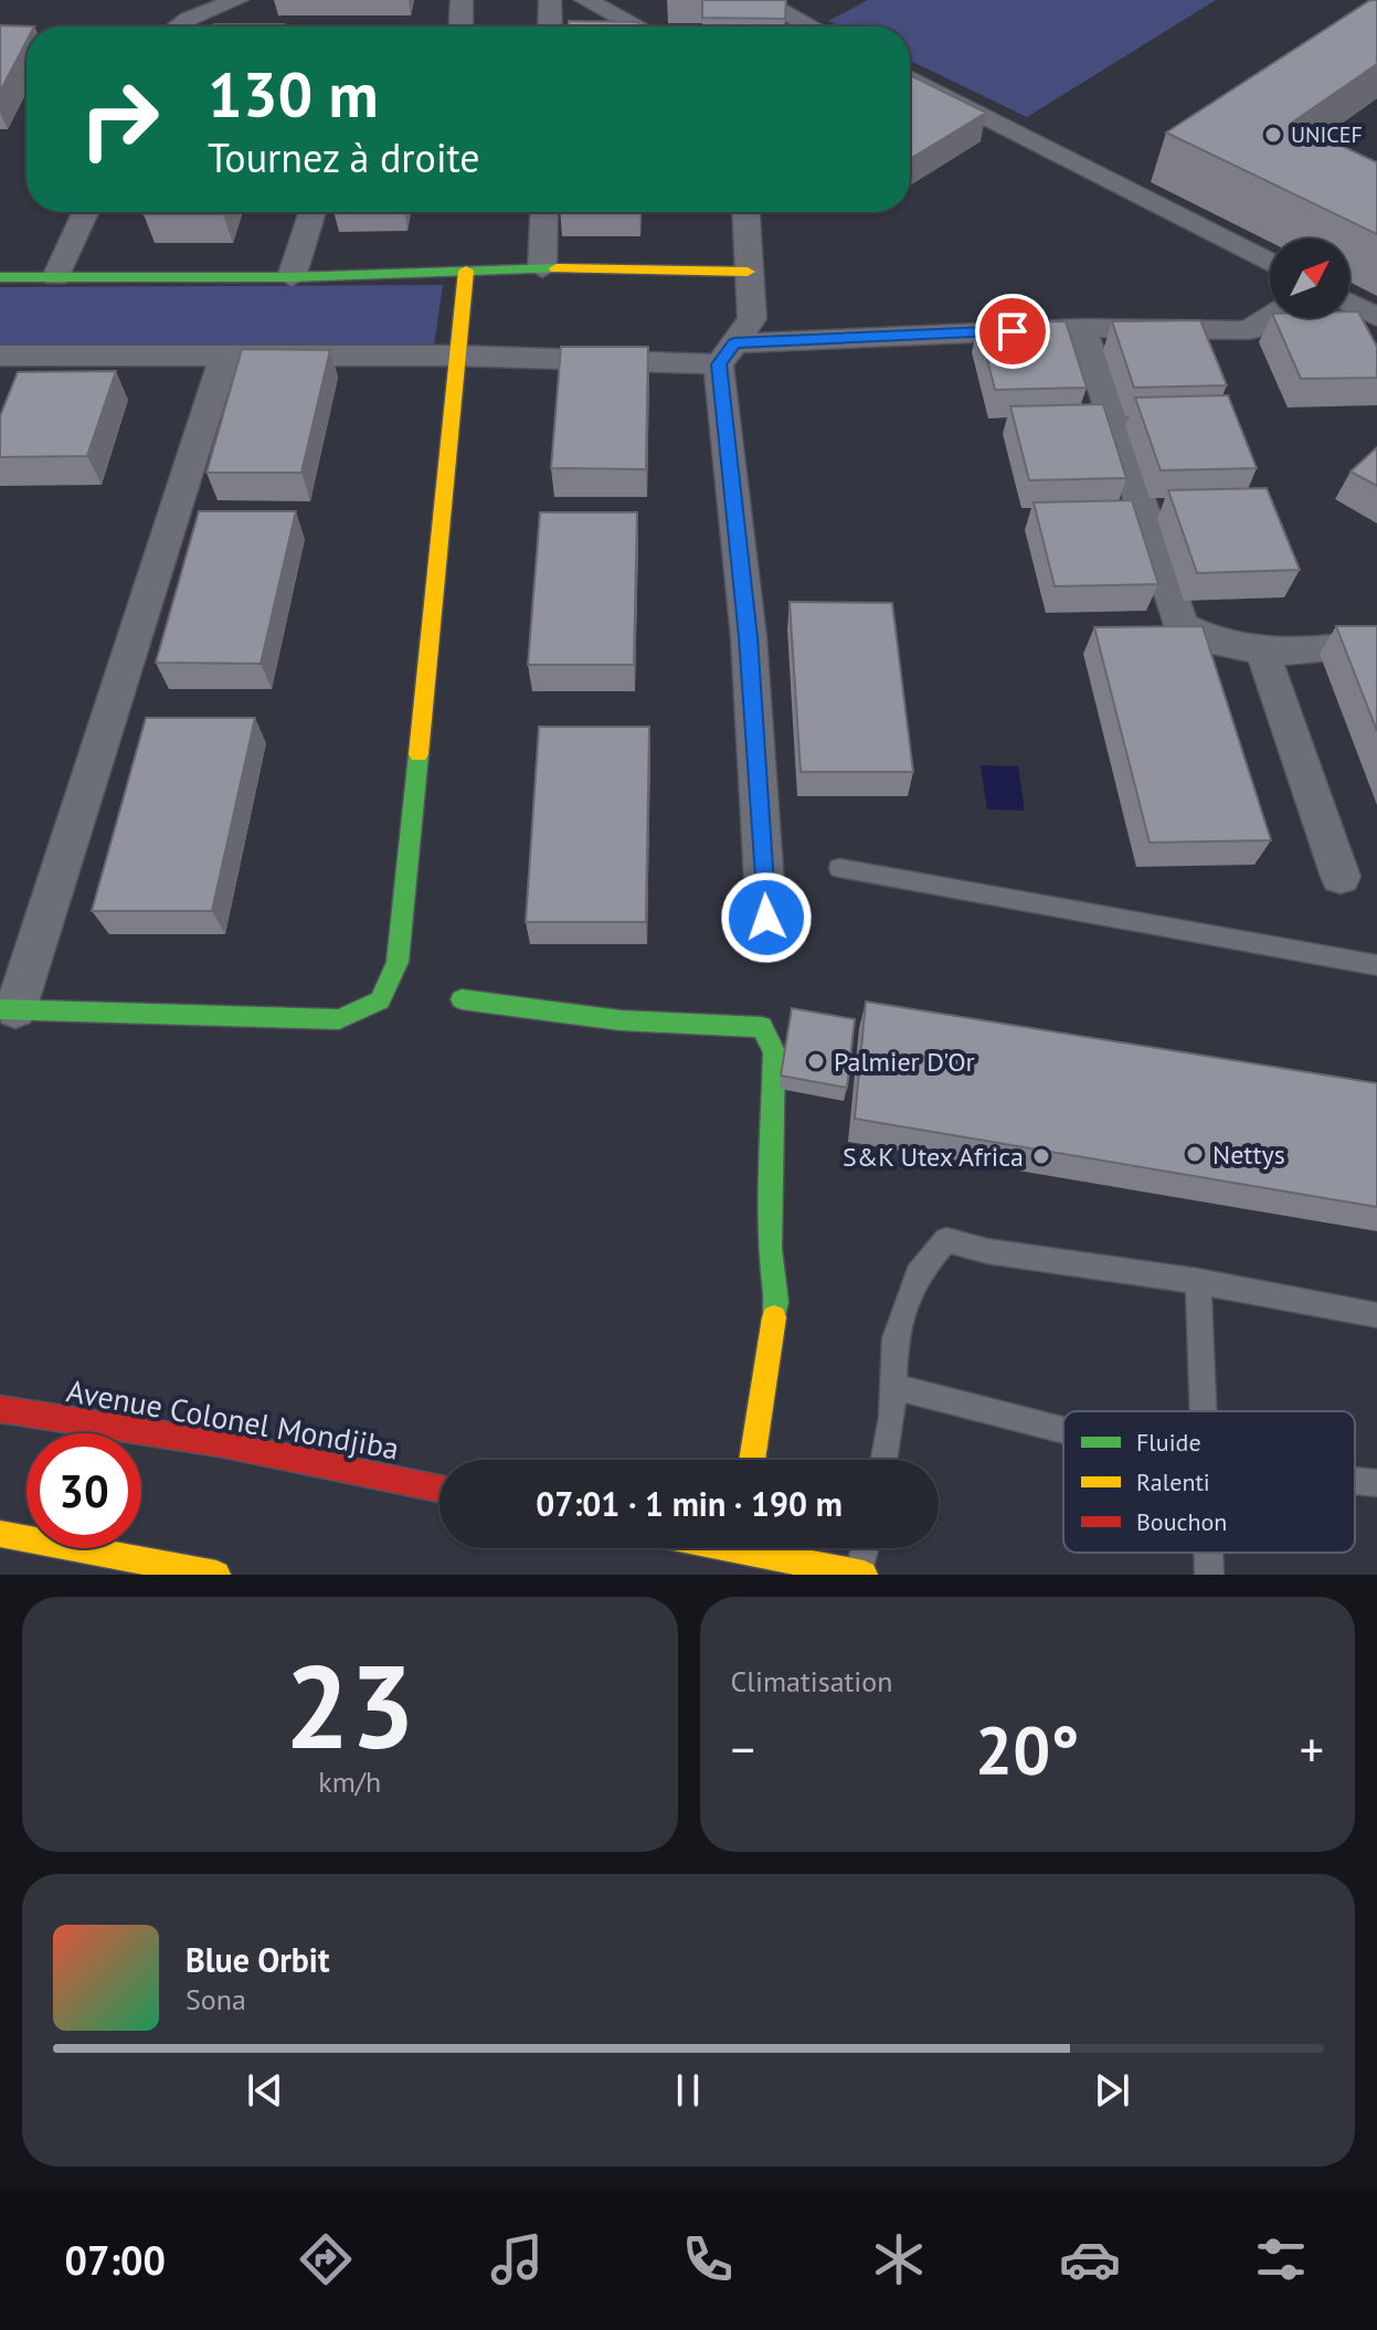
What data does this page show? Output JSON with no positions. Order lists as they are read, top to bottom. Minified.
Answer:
{"streets":{"street":["Avenue Colonel Mondjiba"]},"places":["UNICEF","Palmier D'Or","Nettys","S&K Utex Africa"],"legend":["Fluide","Ralenti","Bouchon"],"north":"top right","page":{"turn":["130 m","Tournez à droite"],"limit":"30","trip":"07:01 · 1 min · 190 m","tile":[["23","km/h"],"Climatisation"],"heat":["−","20°","+"],"song":["Blue Orbit","Sona"],"tabs":"07:00"}}
